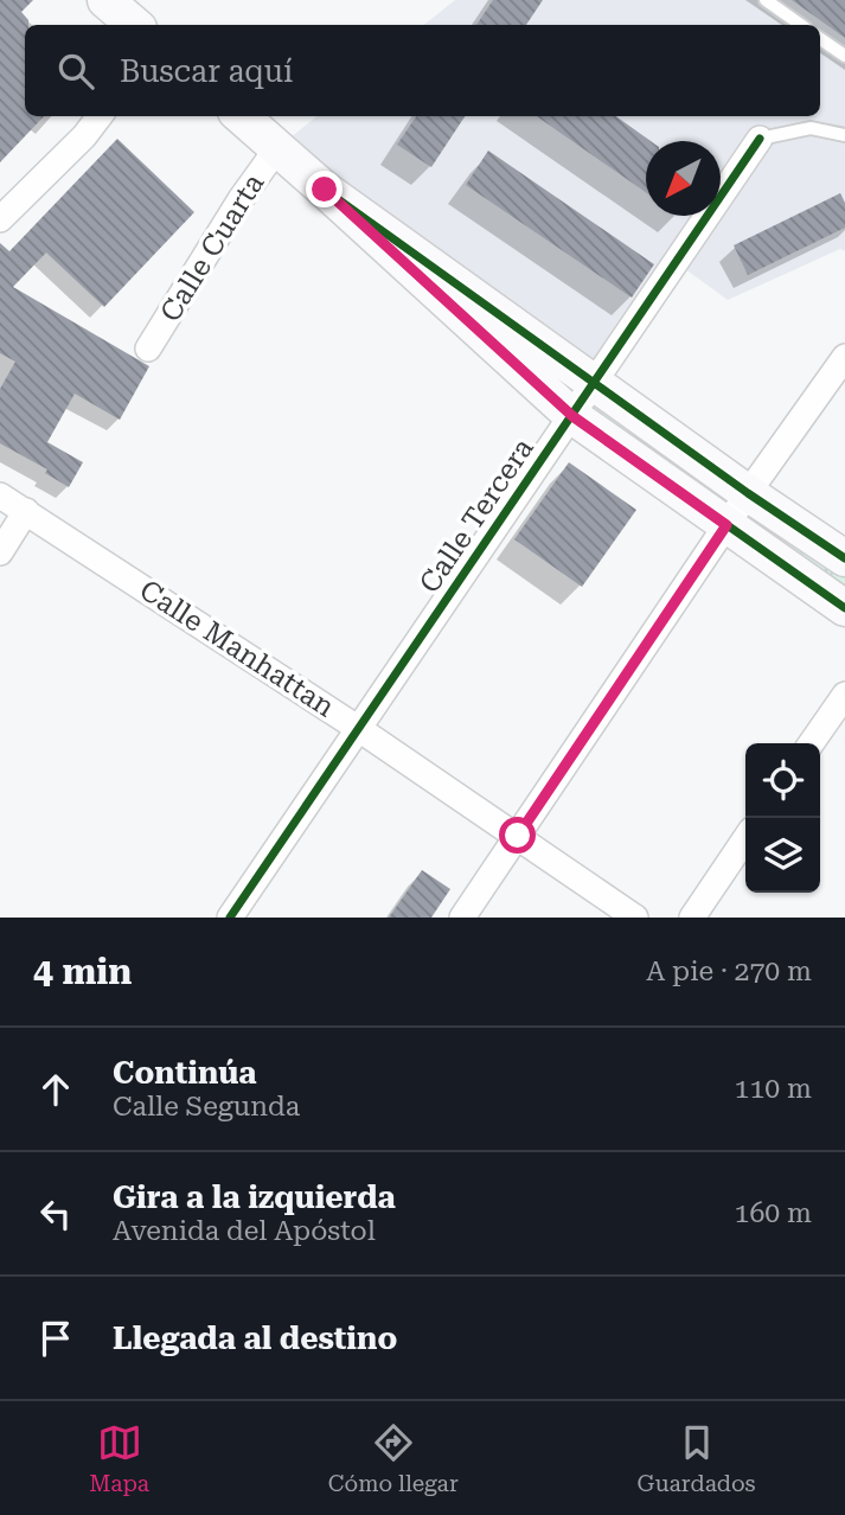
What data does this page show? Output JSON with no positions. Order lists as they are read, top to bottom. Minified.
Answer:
{"streets":{"street":["Calle Cuarta","Calle Tercera","Calle Manhattan"]},"crossings":[["Calle Tercera","Calle Manhattan"]],"north":"bottom left","page":{"search":"Buscar aquí","heading":["4 min","A pie · 270 m"],"list":[["Continúa","Calle Segunda","110 m"],["Gira a la izquierda","Avenida del Apóstol","160 m"],"Llegada al destino"],"nav":["Mapa","Cómo llegar","Guardados"]}}
